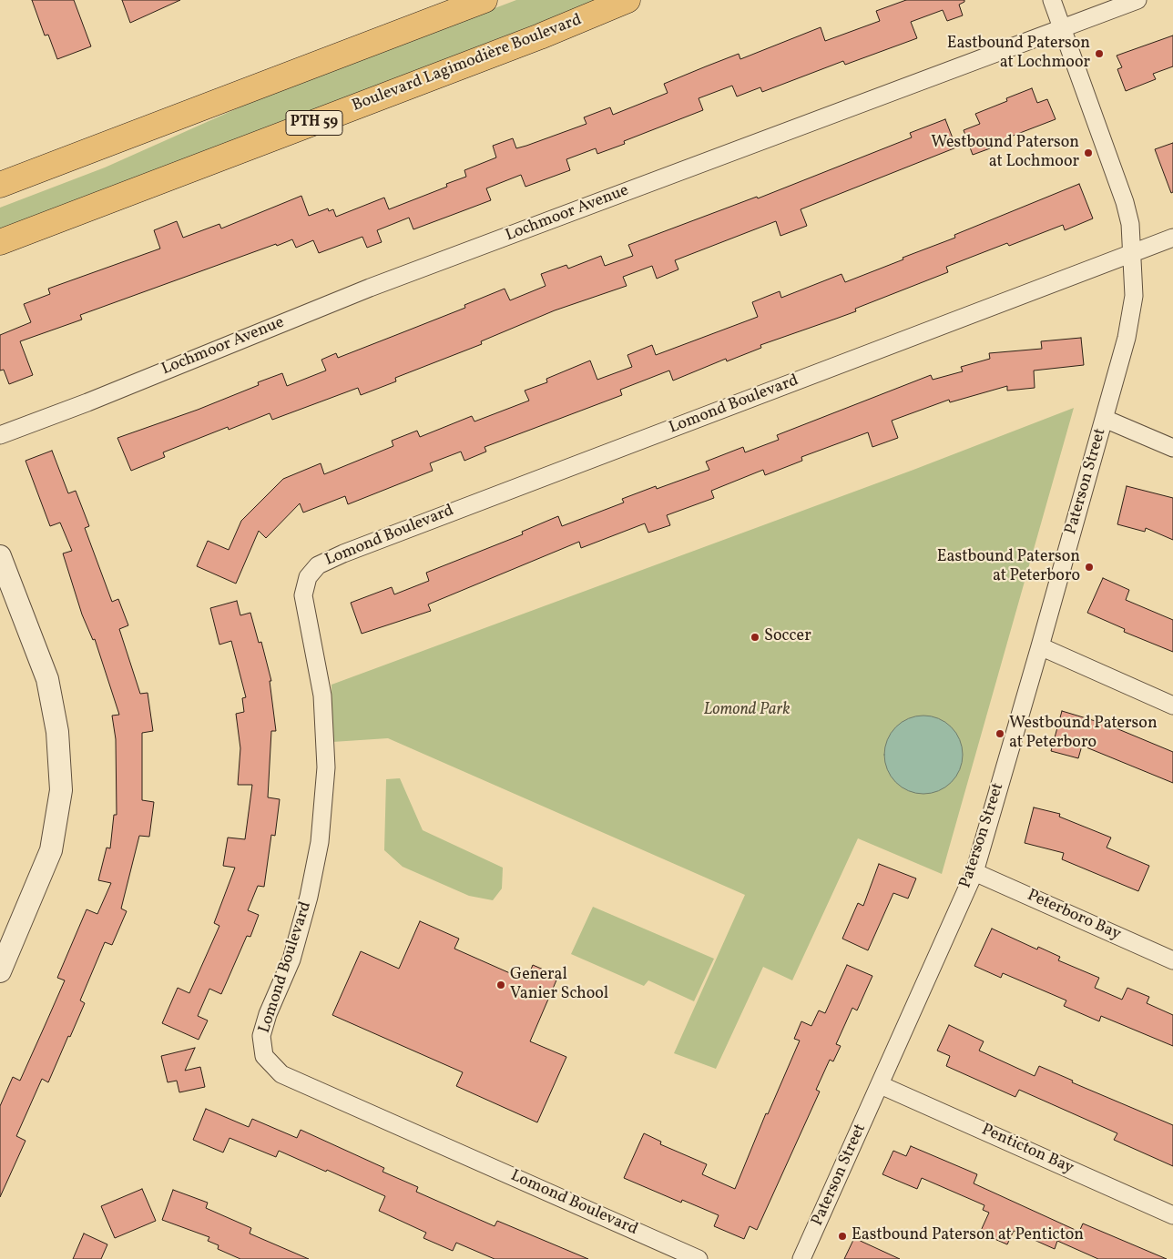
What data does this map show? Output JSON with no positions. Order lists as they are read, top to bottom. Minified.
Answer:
{"streets":{"main road":["Boulevard Lagimodière Boulevard","PTH 59"],"street":["Lochmoor Avenue","Lomond Boulevard","Paterson Street","Peterboro Bay","Penticton Bay"]},"crossings":[["Lochmoor Avenue","Paterson Street"],["Lomond Boulevard","Paterson Street"],["Paterson Street","Peterboro Bay"],["Paterson Street","Penticton Bay"]],"parks":["Lomond Park"],"places":["Eastbound Paterson at Lochmoor","Westbound Paterson at Lochmoor","Eastbound Paterson at Peterboro","Soccer","Westbound Paterson at Peterboro","General Vanier School","Eastbound Paterson at Penticton"]}
